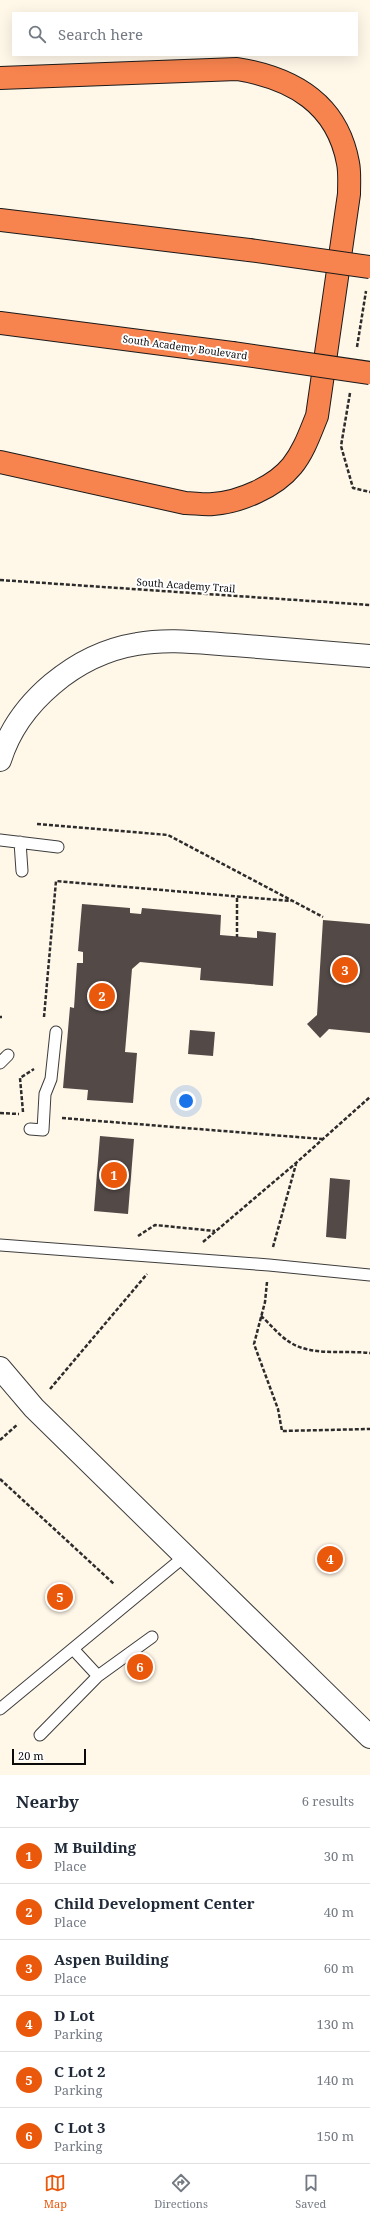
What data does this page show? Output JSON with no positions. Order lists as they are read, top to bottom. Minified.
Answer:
{"streets":{"highway":["South Academy Boulevard"],"path":["South Academy Trail"]},"scale_bar":"20 m","page":{"search":"Search here","pins":["3","2","1","4","5","6"],"scale":"20 m","heading":["Nearby","6 results"],"list":[{"mark":"1","name":"M Building","note":"Place","value":"30 m"},{"mark":"2","name":"Child Development Center","note":"Place","value":"40 m"},{"mark":"3","name":"Aspen Building","note":"Place","value":"60 m"},{"mark":"4","name":"D Lot","note":"Parking","value":"130 m"},{"mark":"5","name":"C Lot 2","note":"Parking","value":"140 m"},{"mark":"6","name":"C Lot 3","note":"Parking","value":"150 m"}],"nav":["Map","Directions","Saved"]}}
